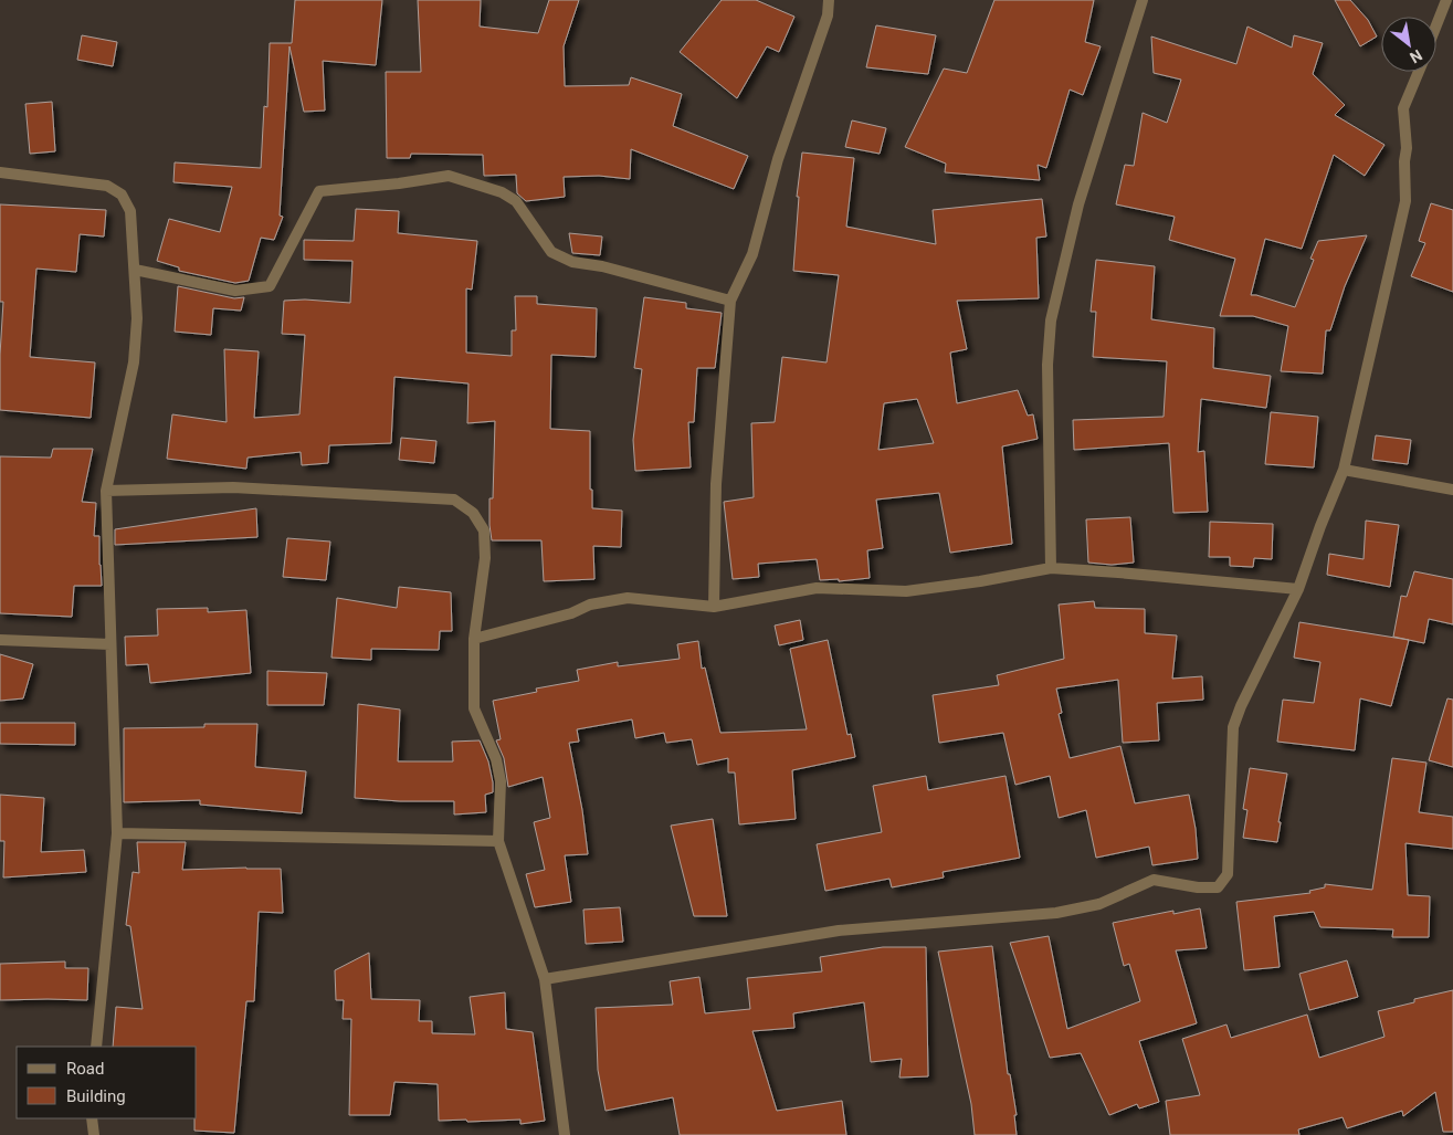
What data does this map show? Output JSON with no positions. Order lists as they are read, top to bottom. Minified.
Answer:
{"legend":["Road","Building"],"north":"bottom right"}
